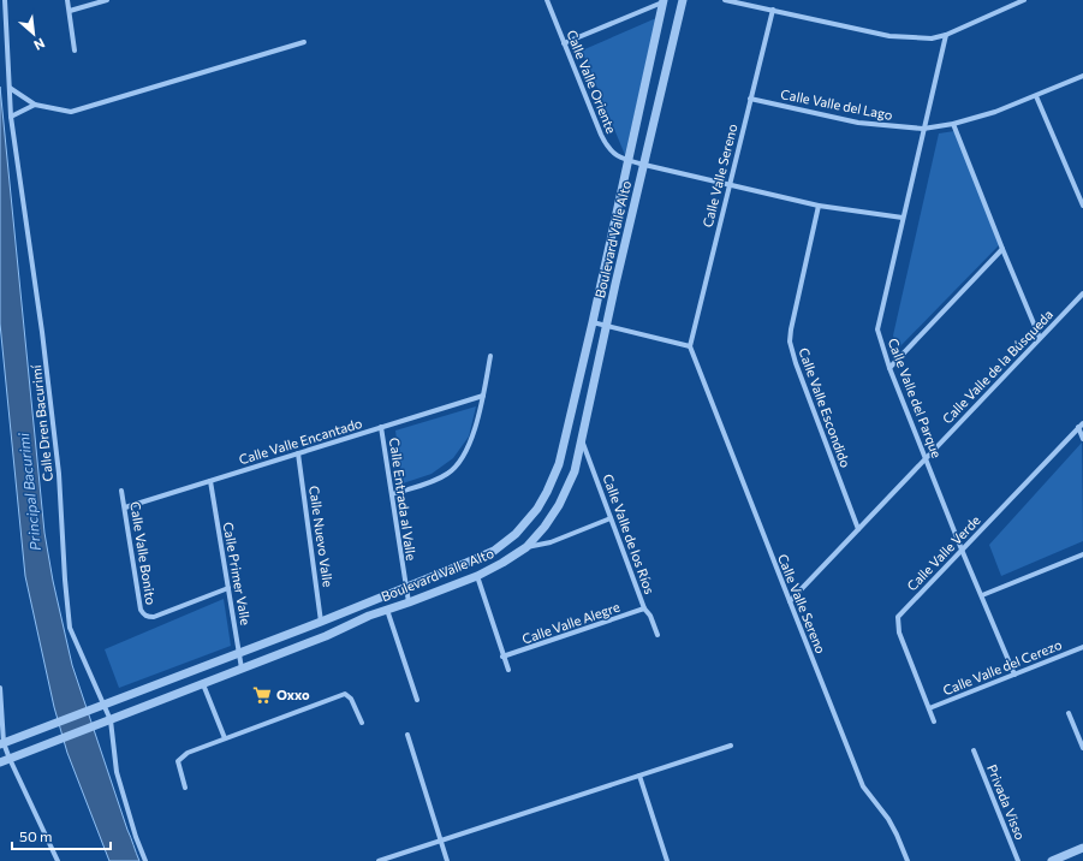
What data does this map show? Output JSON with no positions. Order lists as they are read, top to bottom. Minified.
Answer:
{"streets":{"street":["Calle Valle Oriente","Calle Valle del Lago","Calle Valle Sereno","Boulevard Valle Alto","Calle Valle de la Búsqueda","Calle Valle del Parque","Calle Valle Escondido","Calle Dren Bacurimí","Calle Valle Encantado","Calle Entrada al Valle","Calle Valle de los Ríos","Calle Nuevo Valle","Calle Valle Bonito","Calle Valle Verde","Calle Primer Valle","Calle Valle Alegre","Calle Valle del Cerezo","Privada Visso"]},"crossings":[["Calle Valle Oriente","Calle Valle Sereno"],["Calle Valle Oriente","Boulevard Valle Alto"],["Calle Valle Oriente","Calle Valle del Parque"],["Calle Valle Oriente","Calle Valle Escondido"],["Calle Valle del Lago","Calle Valle Sereno"],["Calle Valle del Lago","Calle Valle del Parque"],["Calle Valle Sereno","Calle Valle de la Búsqueda"],["Boulevard Valle Alto","Calle Dren Bacurimí"],["Boulevard Valle Alto","Calle Entrada al Valle"],["Boulevard Valle Alto","Calle Valle de los Ríos"],["Boulevard Valle Alto","Calle Nuevo Valle"],["Boulevard Valle Alto","Calle Primer Valle"],["Calle Valle de la Búsqueda","Calle Valle del Parque"],["Calle Valle de la Búsqueda","Calle Valle Escondido"],["Calle Valle del Parque","Calle Valle Verde"],["Calle Valle del Parque","Calle Valle del Cerezo"],["Calle Valle Encantado","Calle Entrada al Valle"],["Calle Valle Encantado","Calle Nuevo Valle"],["Calle Valle Encantado","Calle Valle Bonito"],["Calle Valle Encantado","Calle Primer Valle"],["Calle Valle de los Ríos","Calle Valle Alegre"],["Calle Valle Bonito","Calle Primer Valle"],["Calle Valle Verde","Calle Valle del Cerezo"]],"water":["Principal Bacurimi"],"places":{"supermarket":["Oxxo"]},"scale_bar":"50 m","north":"bottom right"}
